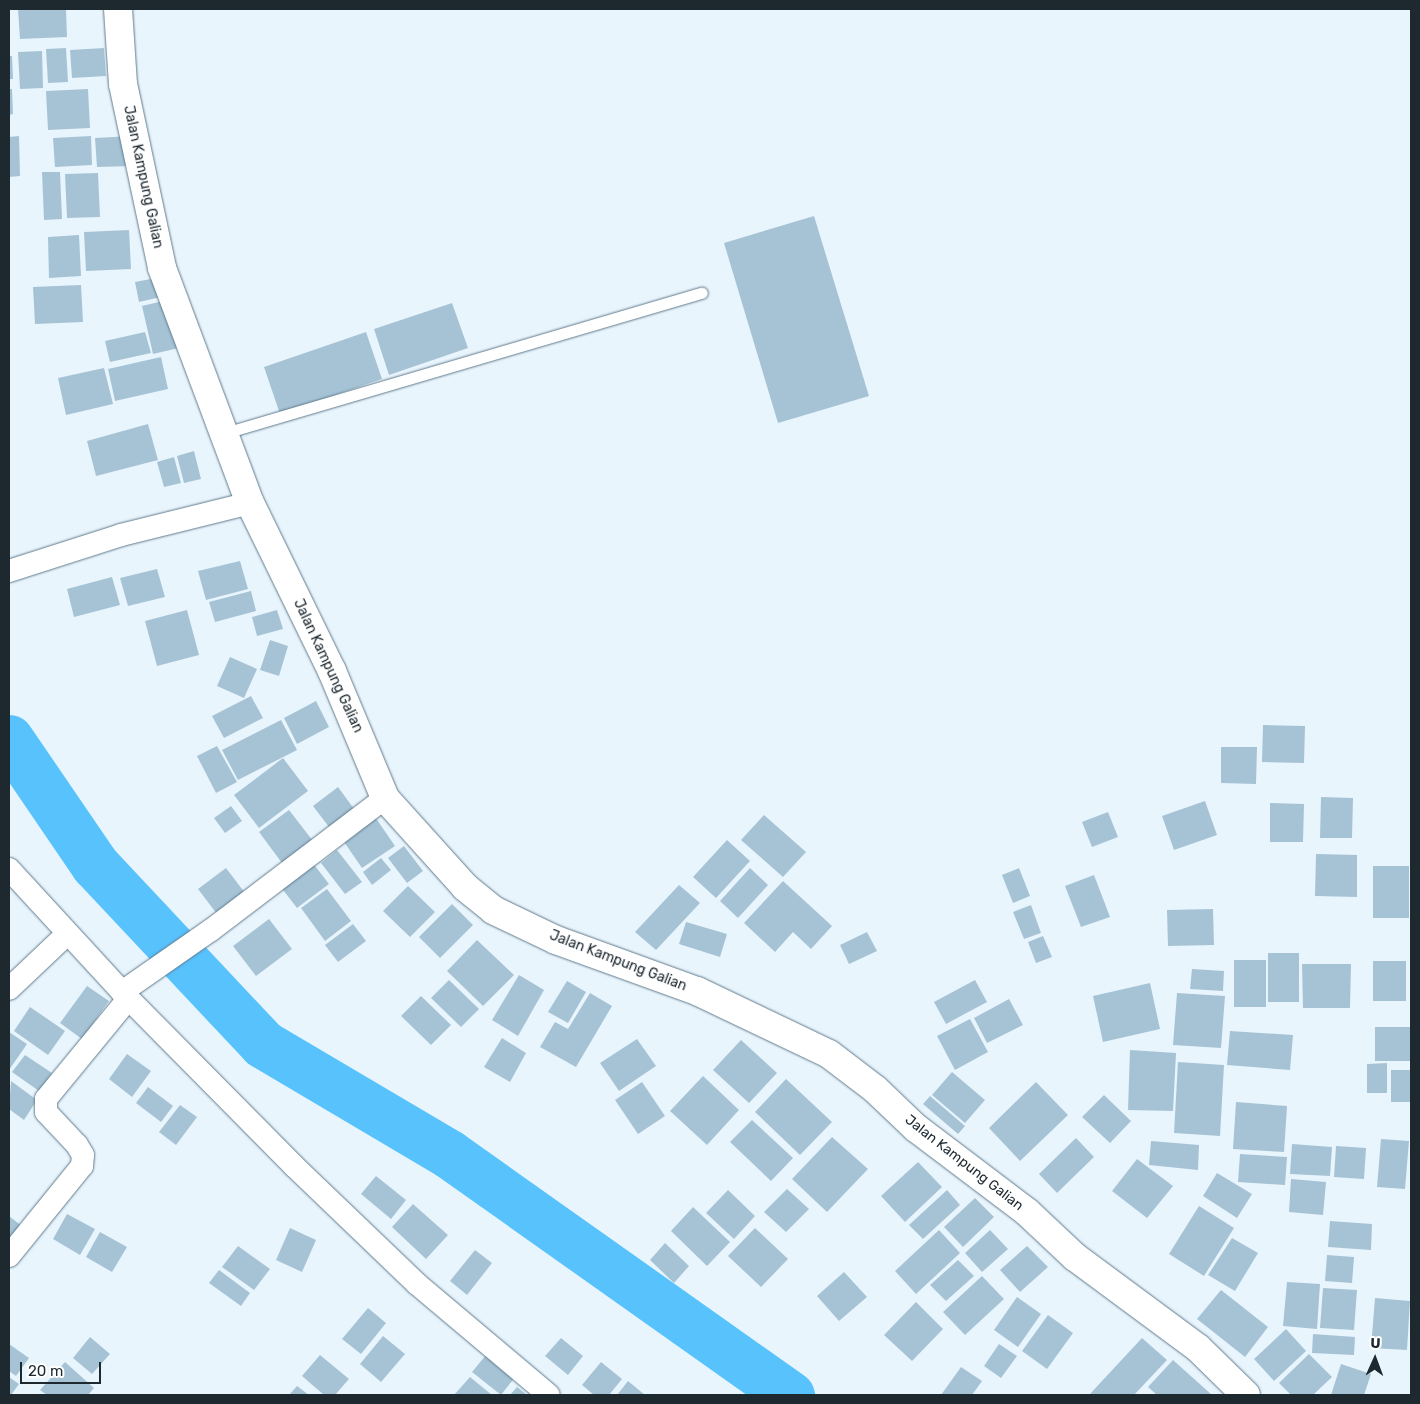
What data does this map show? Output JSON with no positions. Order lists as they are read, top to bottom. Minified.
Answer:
{"streets":{"main road":["Jalan Kampung Galian"]},"scale_bar":"20 m","north":"top"}
